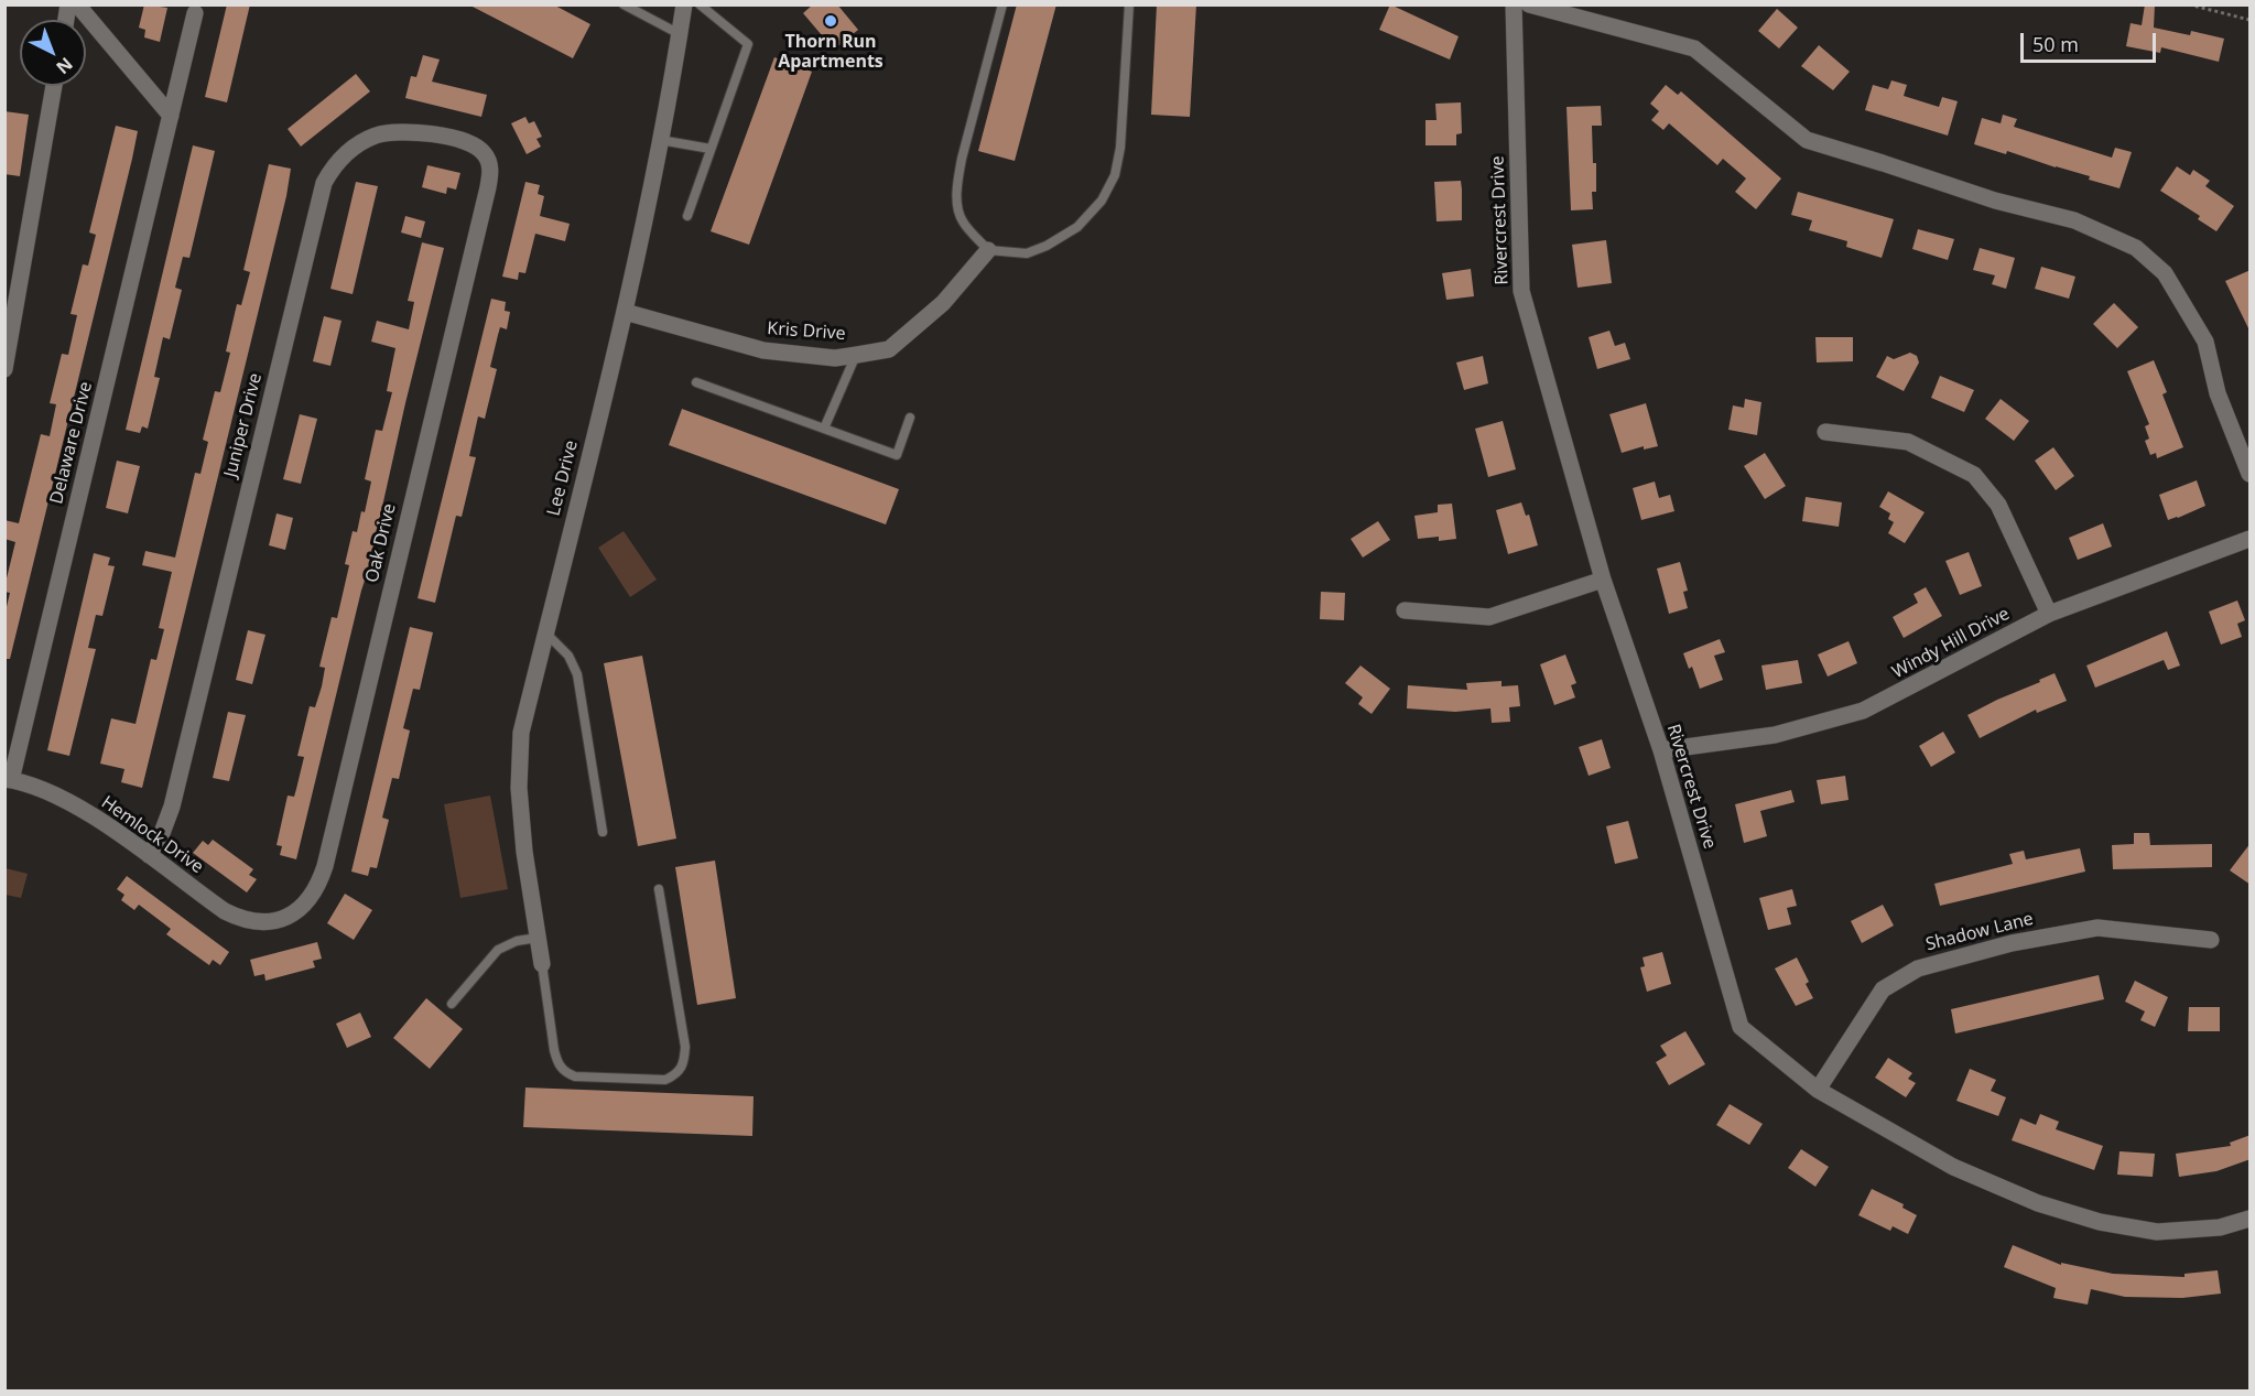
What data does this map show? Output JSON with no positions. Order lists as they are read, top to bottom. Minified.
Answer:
{"streets":{"street":["Rivercrest Drive","Kris Drive","Juniper Drive","Delaware Drive","Lee Drive","Oak Drive","Windy Hill Drive","Hemlock Drive","Shadow Lane"]},"crossings":[["Rivercrest Drive","Windy Hill Drive"],["Rivercrest Drive","Shadow Lane"],["Kris Drive","Lee Drive"],["Juniper Drive","Oak Drive"],["Juniper Drive","Hemlock Drive"],["Delaware Drive","Hemlock Drive"],["Oak Drive","Hemlock Drive"]],"places":["Thorn Run Apartments"],"scale_bar":"50 m","north":"bottom right"}
